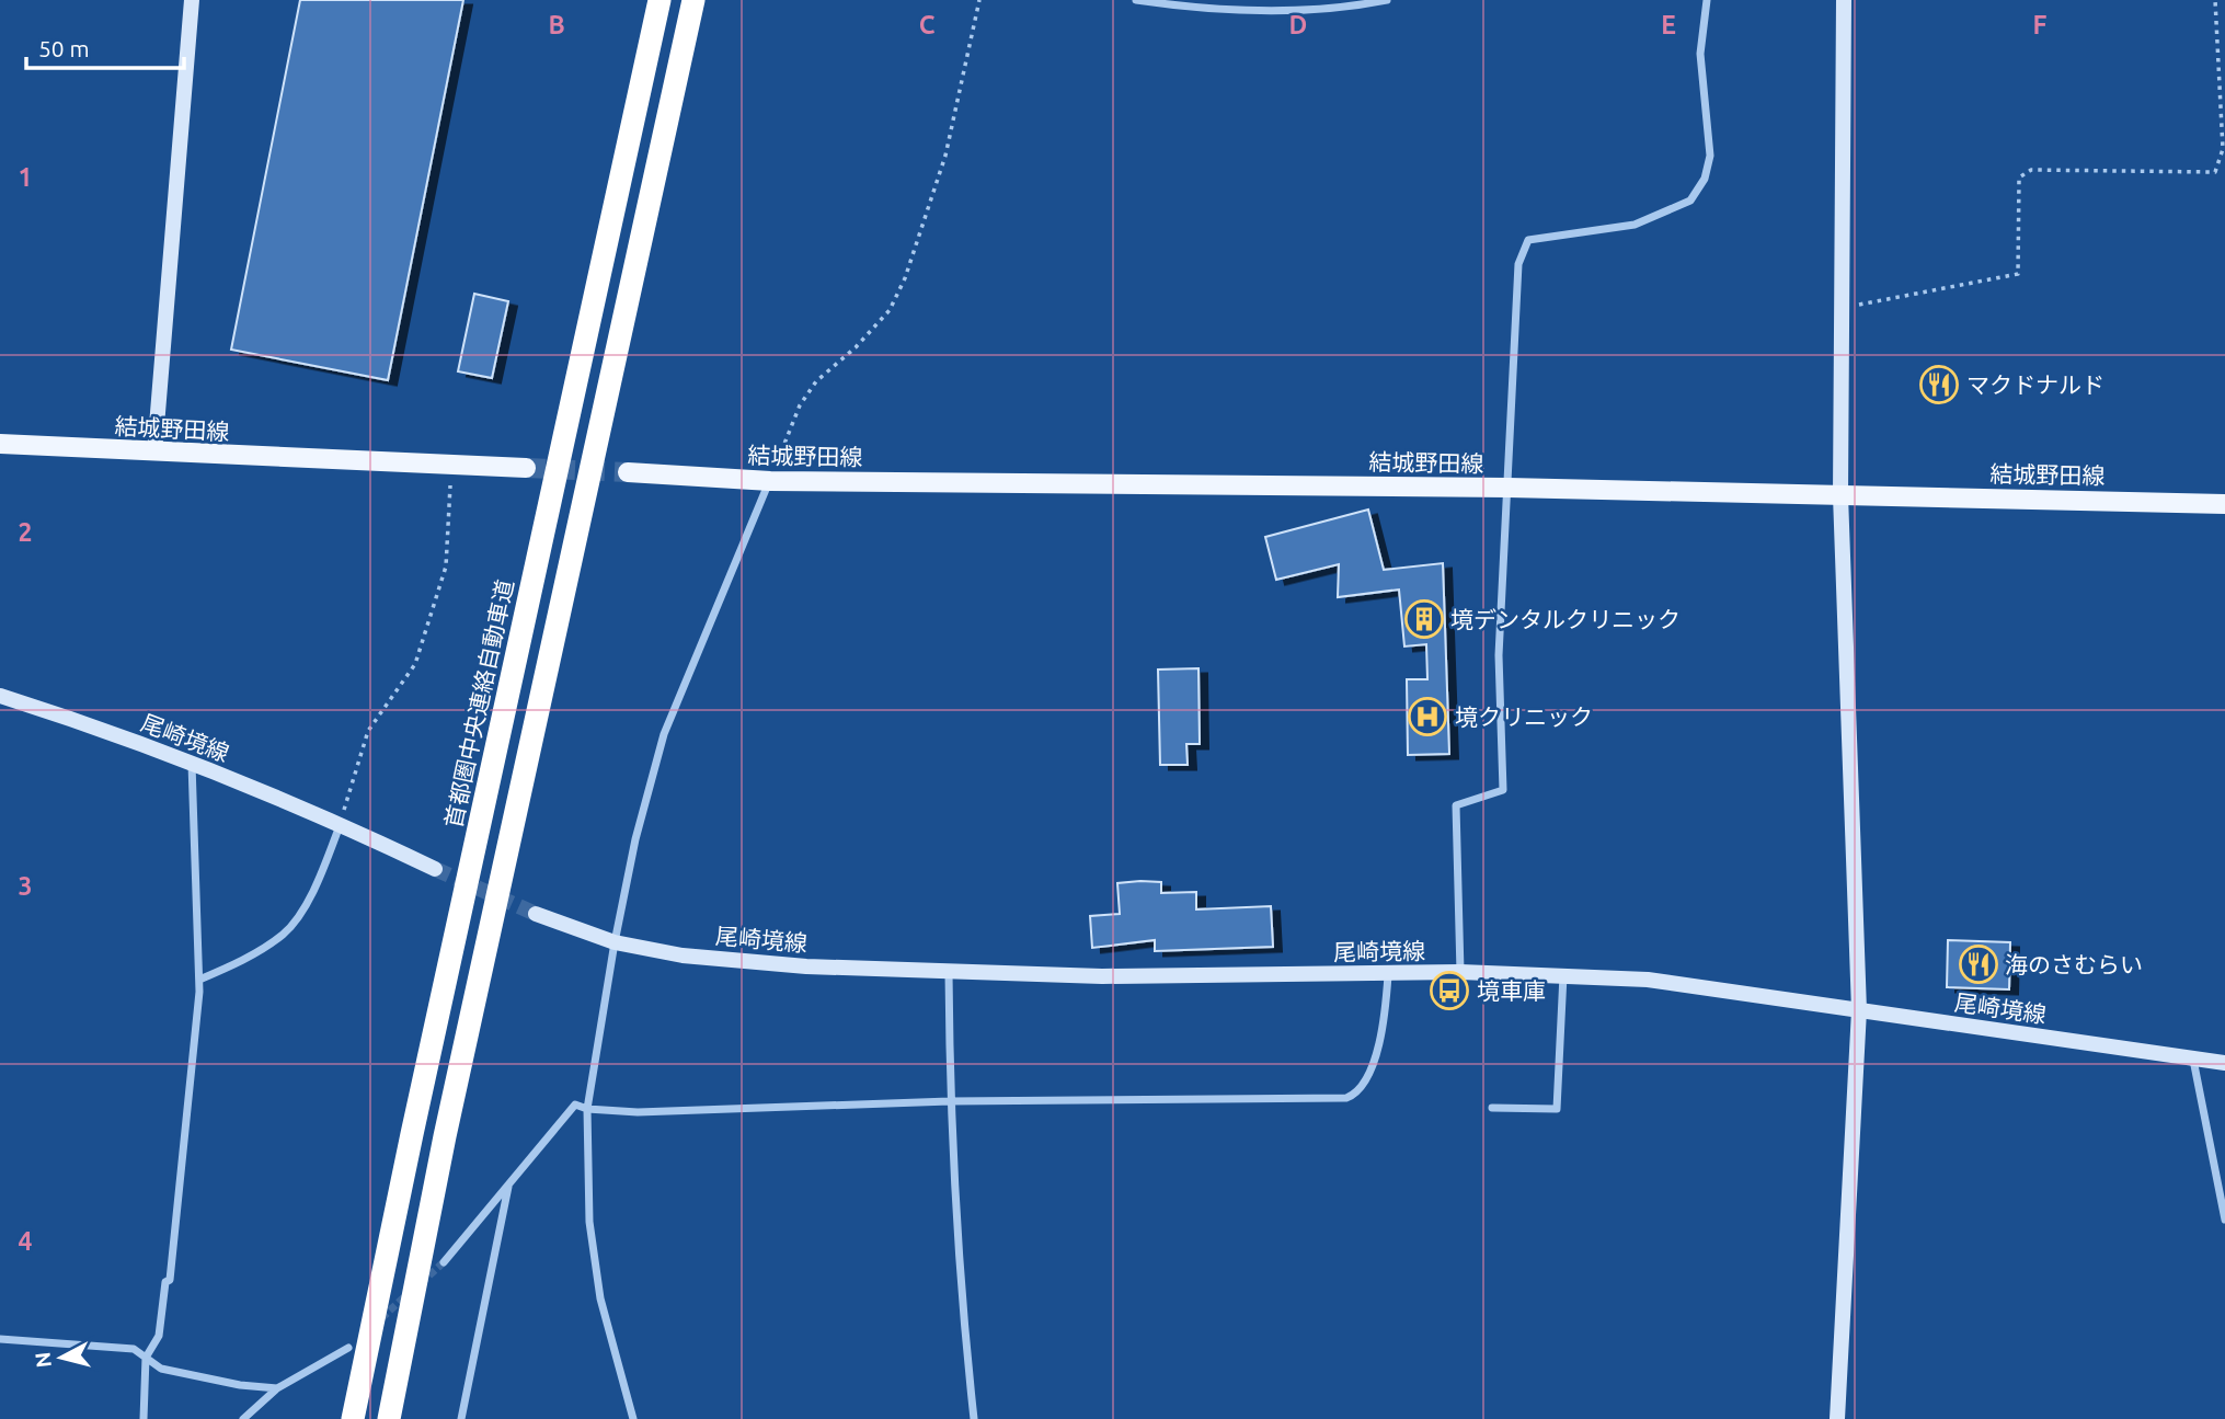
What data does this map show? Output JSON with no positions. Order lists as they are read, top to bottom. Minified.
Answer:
{"streets":{"highway":["首都圏中央連絡自動車道"],"main road":["結城野田線","尾崎境線"]},"places":{"restaurant":["マクドナルド","海のさむらい"],"building":["境デンタルクリニック"],"hospital":["境クリニック"],"bus stop":["境車庫"]},"scale_bar":"50 m","north":"left","grid":{"columns":["B","C","D","E","F"],"rows":["1","2","3","4"]}}
